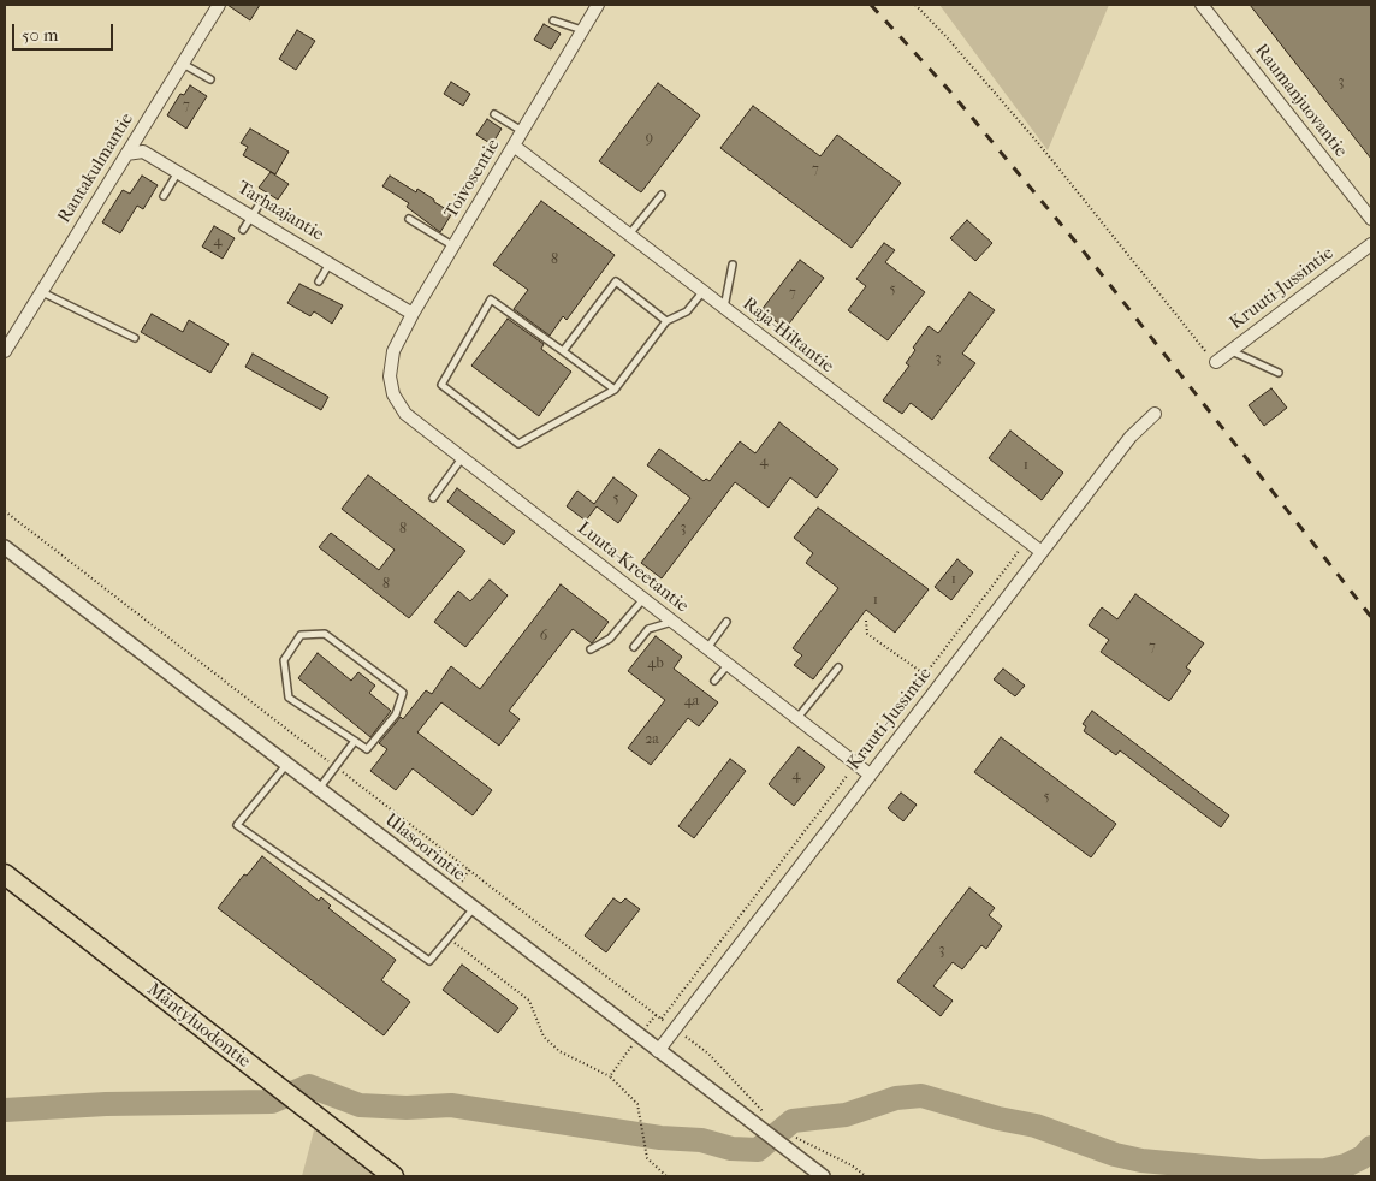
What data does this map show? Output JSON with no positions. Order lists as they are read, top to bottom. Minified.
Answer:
{"streets":{"highway":["Mäntyluodontie"],"street":["Raumanjuovantie","Rantakulmantie","Toivosentie","Tarhaajantie","Kruuti-Jussintie","Raja-Hiltantie","Luuta-Kreetantie","Ulasoorintie"]},"crossings":[["Rantakulmantie","Tarhaajantie"],["Toivosentie","Tarhaajantie"],["Toivosentie","Raja-Hiltantie"],["Toivosentie","Luuta-Kreetantie"],["Kruuti-Jussintie","Raja-Hiltantie"],["Kruuti-Jussintie","Luuta-Kreetantie"],["Kruuti-Jussintie","Ulasoorintie"]],"house_numbers":["3","7","9","7","4","8","5","7","3","4","1","5","3","8","1","8","1","6","7","4b","4a","2a","4","5","3"],"scale_bar":"50 m"}
